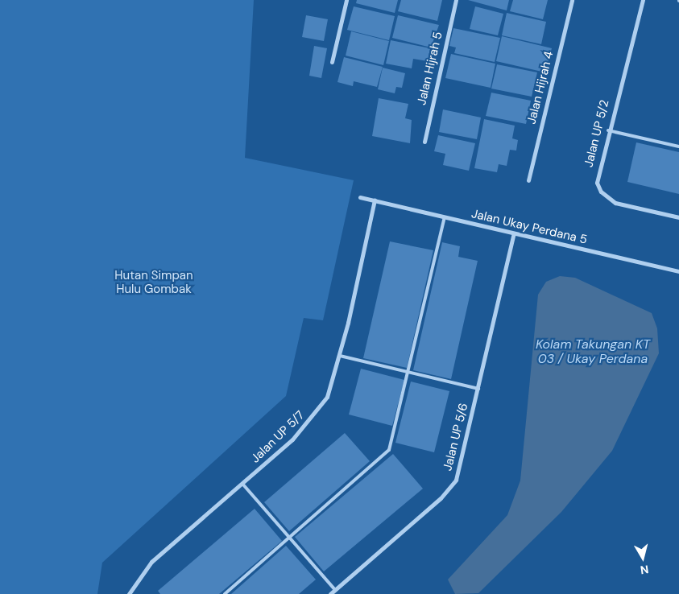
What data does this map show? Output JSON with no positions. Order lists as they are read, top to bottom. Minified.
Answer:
{"streets":{"street":["Jalan Hijrah 5","Jalan Hijrah 4","Jalan UP 5/2","Jalan Ukay Perdana 5","Jalan UP 5/7","Jalan UP 5/6"]},"crossings":[["Jalan Ukay Perdana 5","Jalan UP 5/7"],["Jalan Ukay Perdana 5","Jalan UP 5/6"]],"water":["Kolam Takungan KT 03 / Ukay Perdana"],"parks":["Hutan Simpan Hulu Gombak"],"north":"bottom"}
